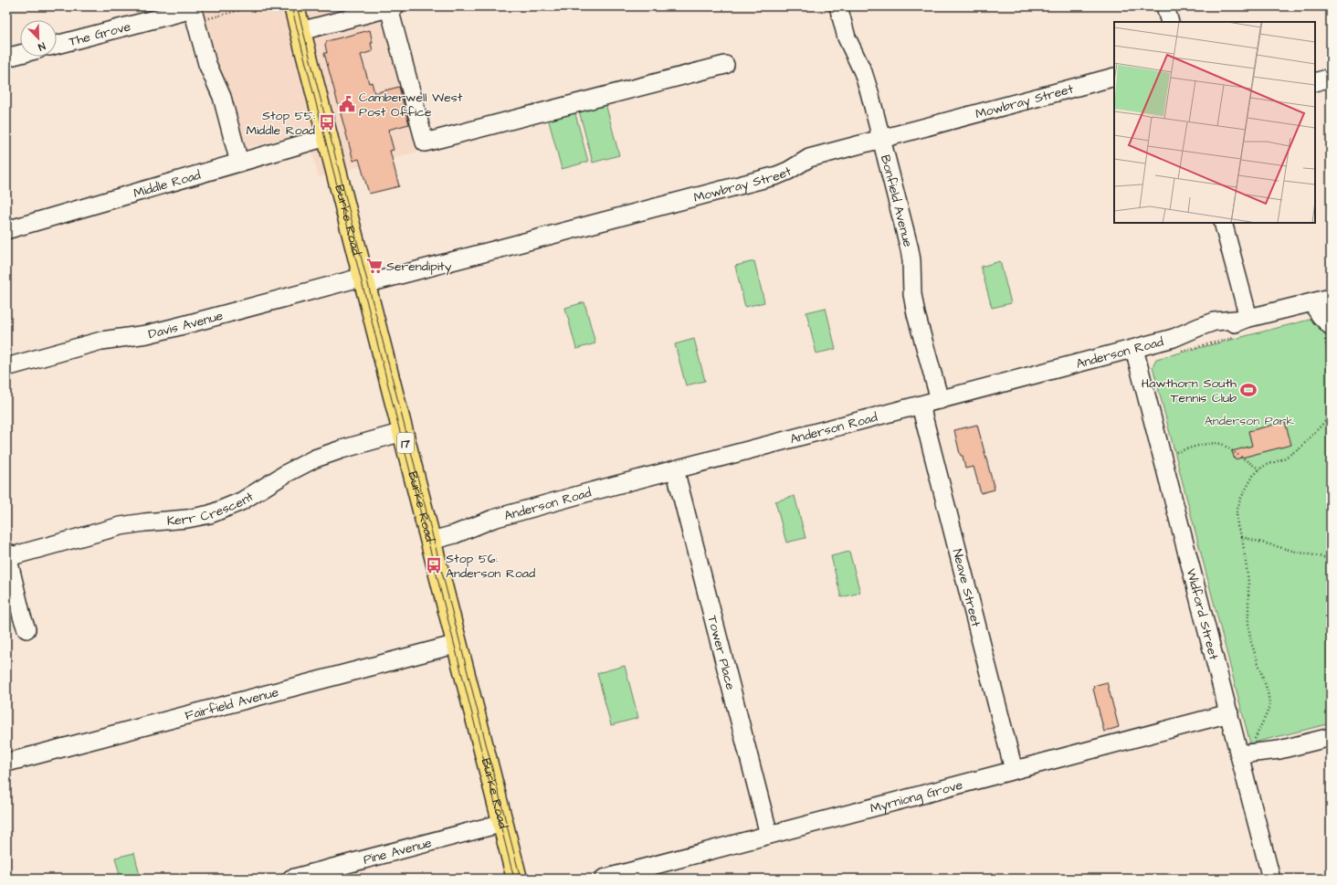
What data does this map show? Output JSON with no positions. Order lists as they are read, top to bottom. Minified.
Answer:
{"streets":{"main road":["Burke Road","17"],"street":["The Grove","Mowbray Street","Middle Road","Bonfield Avenue","Davis Avenue","Anderson Road","Kerr Crescent","Neave Street","Widford Street","Tower Place","Fairfield Avenue","Myrniong Grove","Pine Avenue"]},"crossings":[["Mowbray Street","Bonfield Avenue"],["Mowbray Street","Burke Road"],["Mowbray Street","Davis Avenue"],["Middle Road","Burke Road"],["Bonfield Avenue","Anderson Road"],["Burke Road","Davis Avenue"],["Burke Road","Anderson Road"],["Burke Road","Kerr Crescent"],["Burke Road","Fairfield Avenue"],["Burke Road","Pine Avenue"],["Anderson Road","Neave Street"],["Anderson Road","Widford Street"],["Anderson Road","Tower Place"],["Neave Street","Myrniong Grove"],["Widford Street","Myrniong Grove"],["Tower Place","Myrniong Grove"]],"parks":["Anderson Park"],"places":{"public building":["Camberwell West Post Office"],"bus stop":["Stop 55: Middle Road","Stop 56: Anderson Road"],"supermarket":["Serendipity"],"sports":["Hawthorn South Tennis Club"]},"north":"bottom right"}
